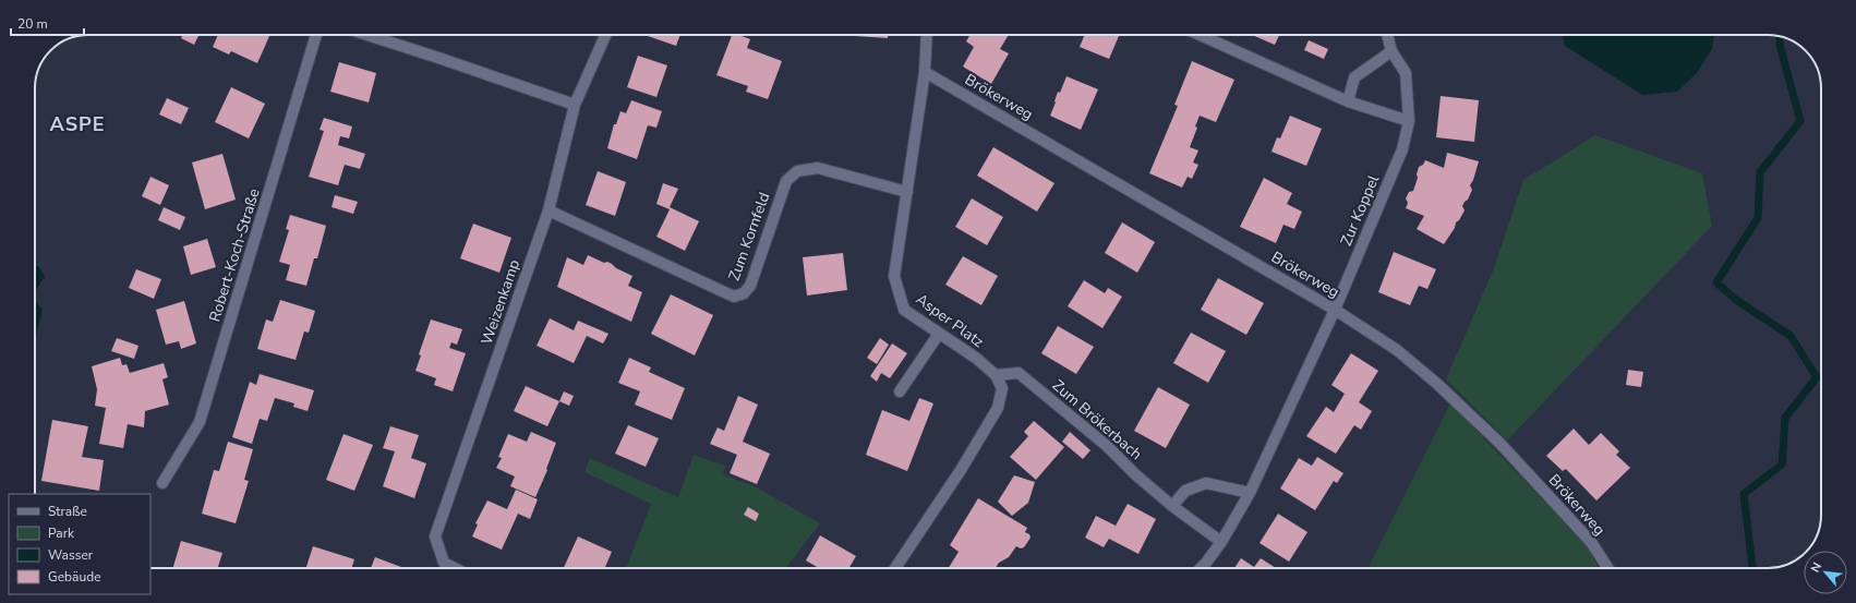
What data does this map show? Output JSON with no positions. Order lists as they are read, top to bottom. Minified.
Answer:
{"streets":{"street":["Brökerweg","Zur Koppel","Zum Kornfeld","Robert-Koch-Straße","Weizenkamp","Asper Platz","Zum Brökerbach"]},"crossings":[["Brökerweg","Zur Koppel"],["Brökerweg","Asper Platz"],["Zum Kornfeld","Weizenkamp"],["Zum Kornfeld","Asper Platz"],["Asper Platz","Zum Brökerbach"]],"districts":["ASPE"],"legend":["Straße","Park","Wasser","Gebäude"],"scale_bar":"20 m","north":"top left"}
